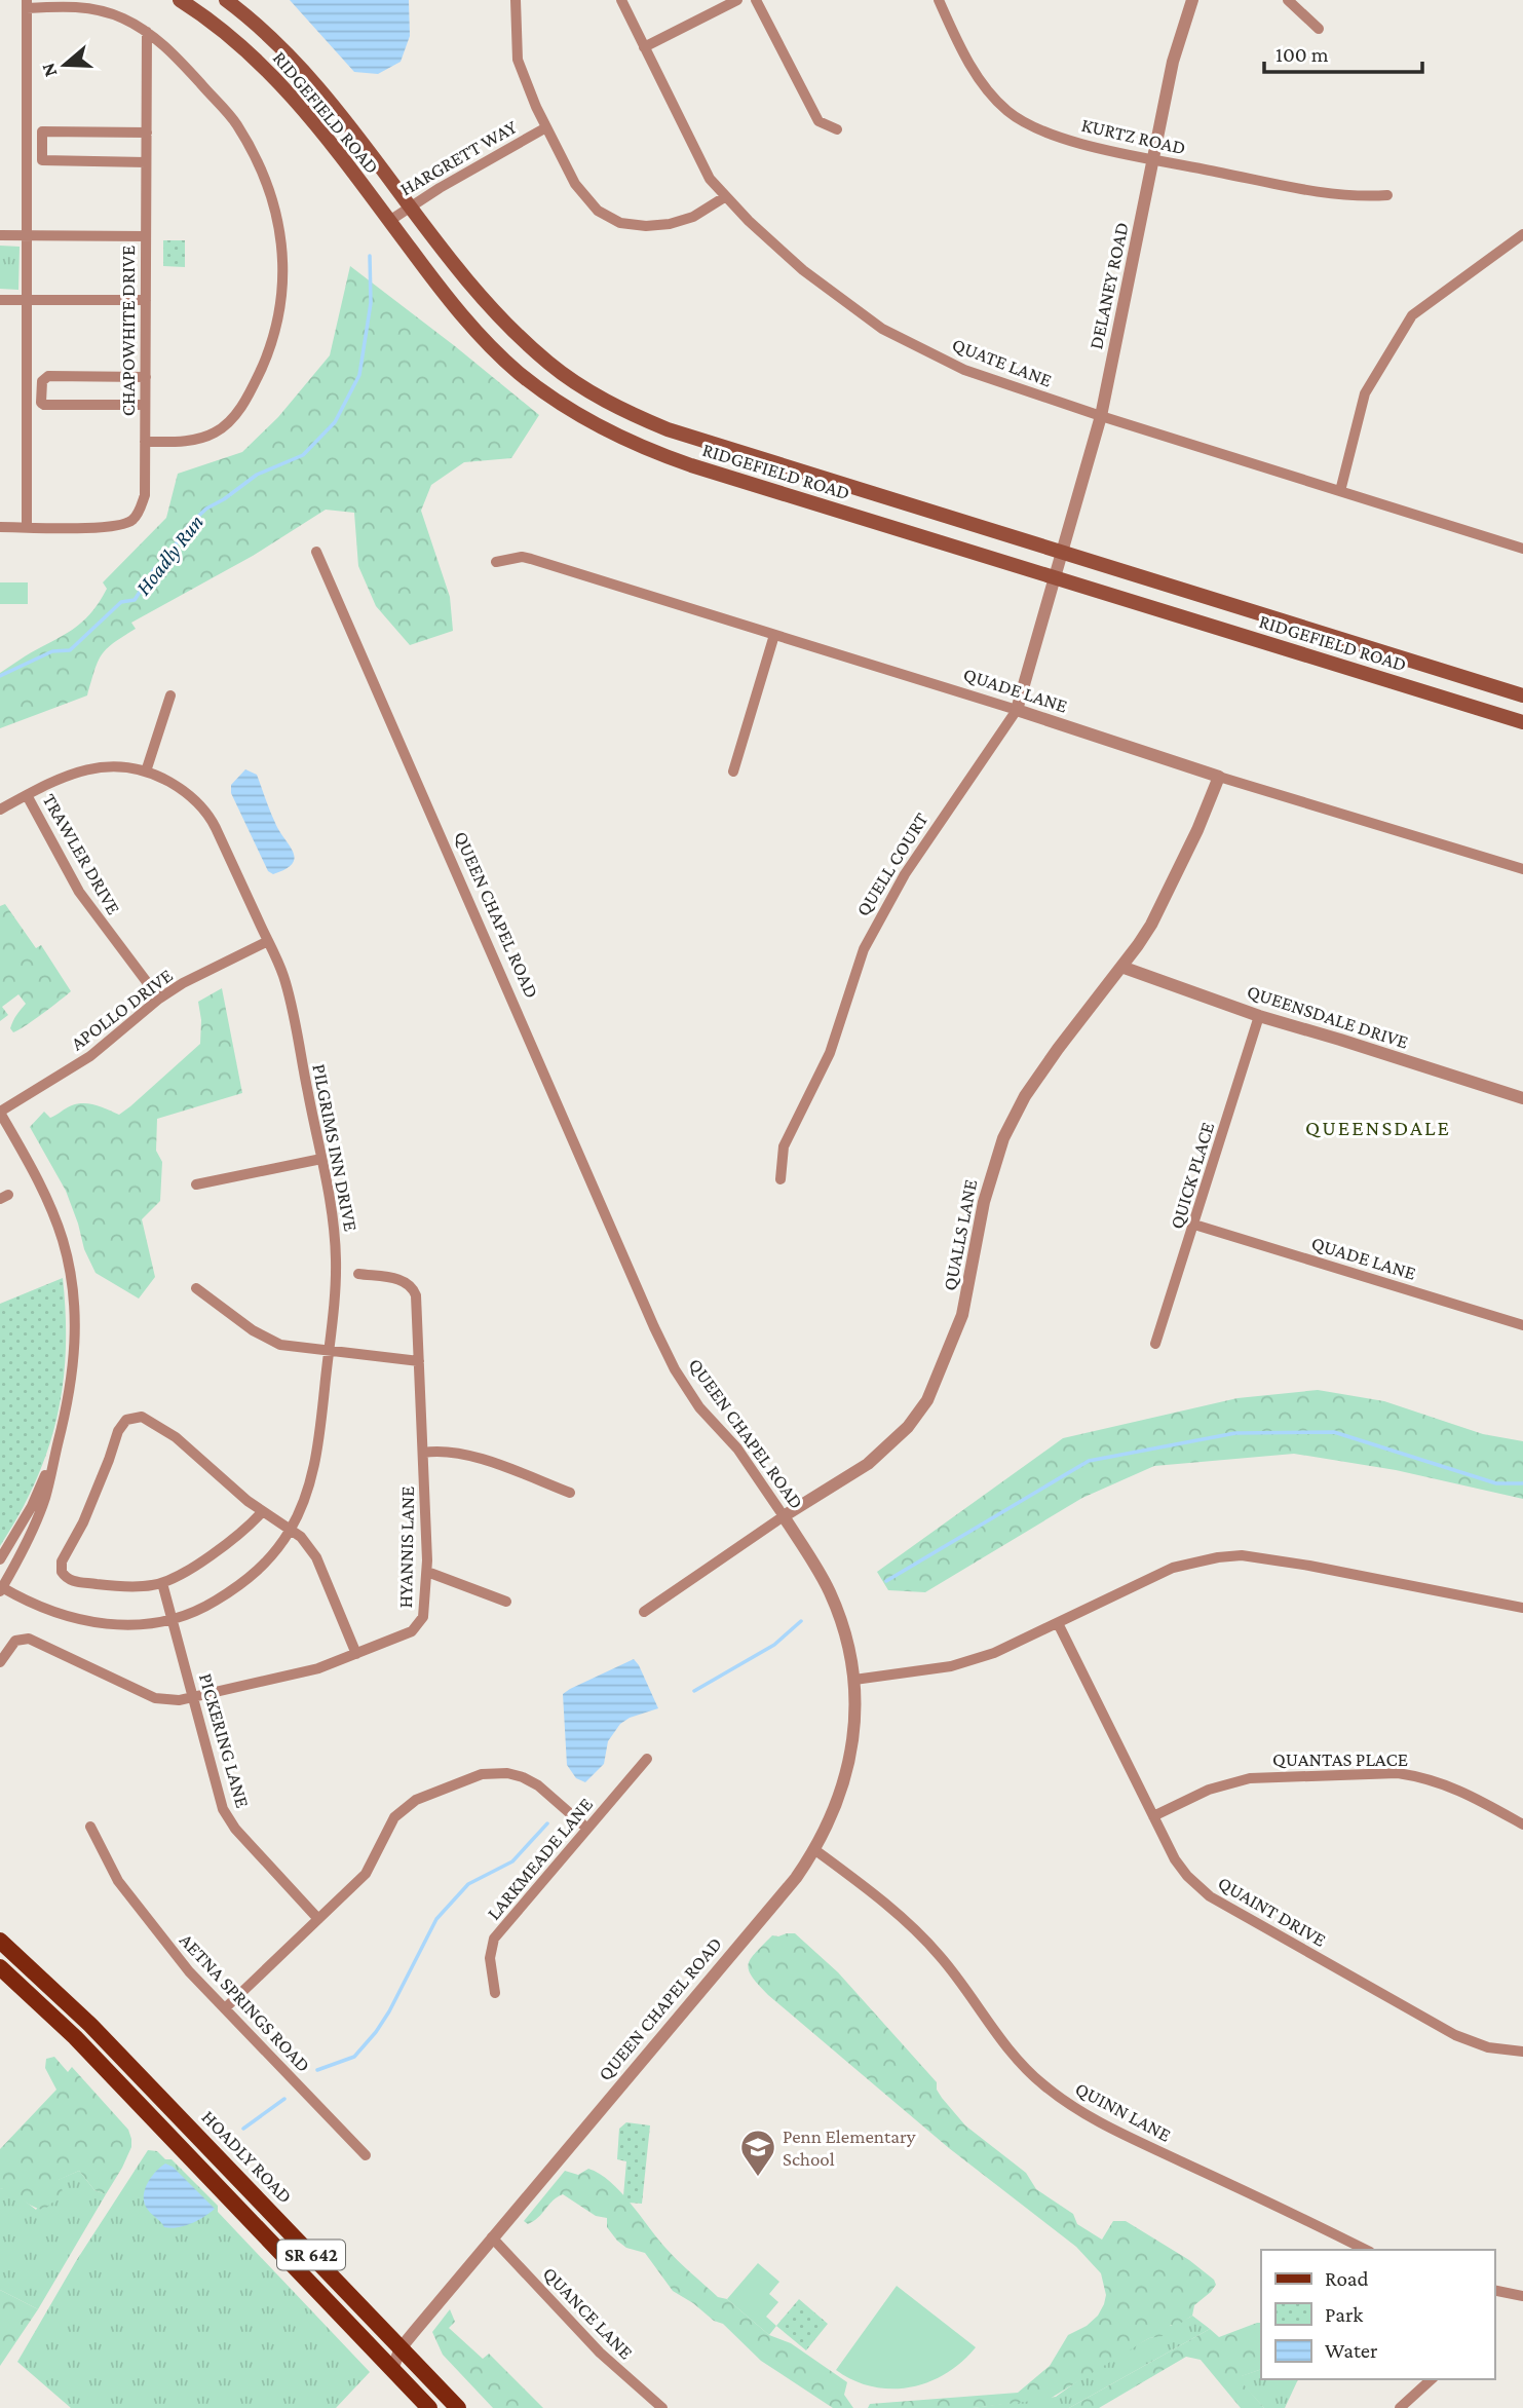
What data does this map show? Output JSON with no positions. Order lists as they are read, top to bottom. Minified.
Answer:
{"streets":{"main road":["RIDGEFIELD ROAD","HOADLY ROAD","SR 642"],"street":["KURTZ ROAD","HARGRETT WAY","DELANEY ROAD","CHAPOWHITE DRIVE","QUATE LANE","QUADE LANE","TRAWLER DRIVE","QUELL COURT","QUEEN CHAPEL ROAD","APOLLO DRIVE","QUEENSDALE DRIVE","PILGRIMS INN DRIVE","QUICK PLACE","QUALLS LANE","HYANNIS LANE","PICKERING LANE","QUANTAS PLACE","LARKMEADE LANE","QUAINT DRIVE","AETNA SPRINGS ROAD","QUINN LANE","QUANCE LANE"]},"crossings":[["RIDGEFIELD ROAD","HARGRETT WAY"],["RIDGEFIELD ROAD","DELANEY ROAD"],["RIDGEFIELD ROAD","QUELL COURT"],["KURTZ ROAD","DELANEY ROAD"],["DELANEY ROAD","QUATE LANE"],["DELANEY ROAD","QUELL COURT"],["QUADE LANE","QUELL COURT"],["QUADE LANE","QUICK PLACE"],["QUADE LANE","QUALLS LANE"],["TRAWLER DRIVE","APOLLO DRIVE"],["TRAWLER DRIVE","PILGRIMS INN DRIVE"],["QUEEN CHAPEL ROAD","QUALLS LANE"],["QUEEN CHAPEL ROAD","QUINN LANE"],["QUEEN CHAPEL ROAD","HOADLY ROAD"],["QUEEN CHAPEL ROAD","SR 642"],["QUEEN CHAPEL ROAD","QUANCE LANE"],["APOLLO DRIVE","PILGRIMS INN DRIVE"],["QUEENSDALE DRIVE","QUICK PLACE"],["QUEENSDALE DRIVE","QUALLS LANE"],["PILGRIMS INN DRIVE","PICKERING LANE"],["HYANNIS LANE","PICKERING LANE"],["QUANTAS PLACE","QUAINT DRIVE"]],"districts":["QUEENSDALE"],"water":["Hoadly Run"],"places":{"school or university":["Penn Elementary School"]},"legend":["Road","Park","Water"],"scale_bar":"100 m","north":"left"}
